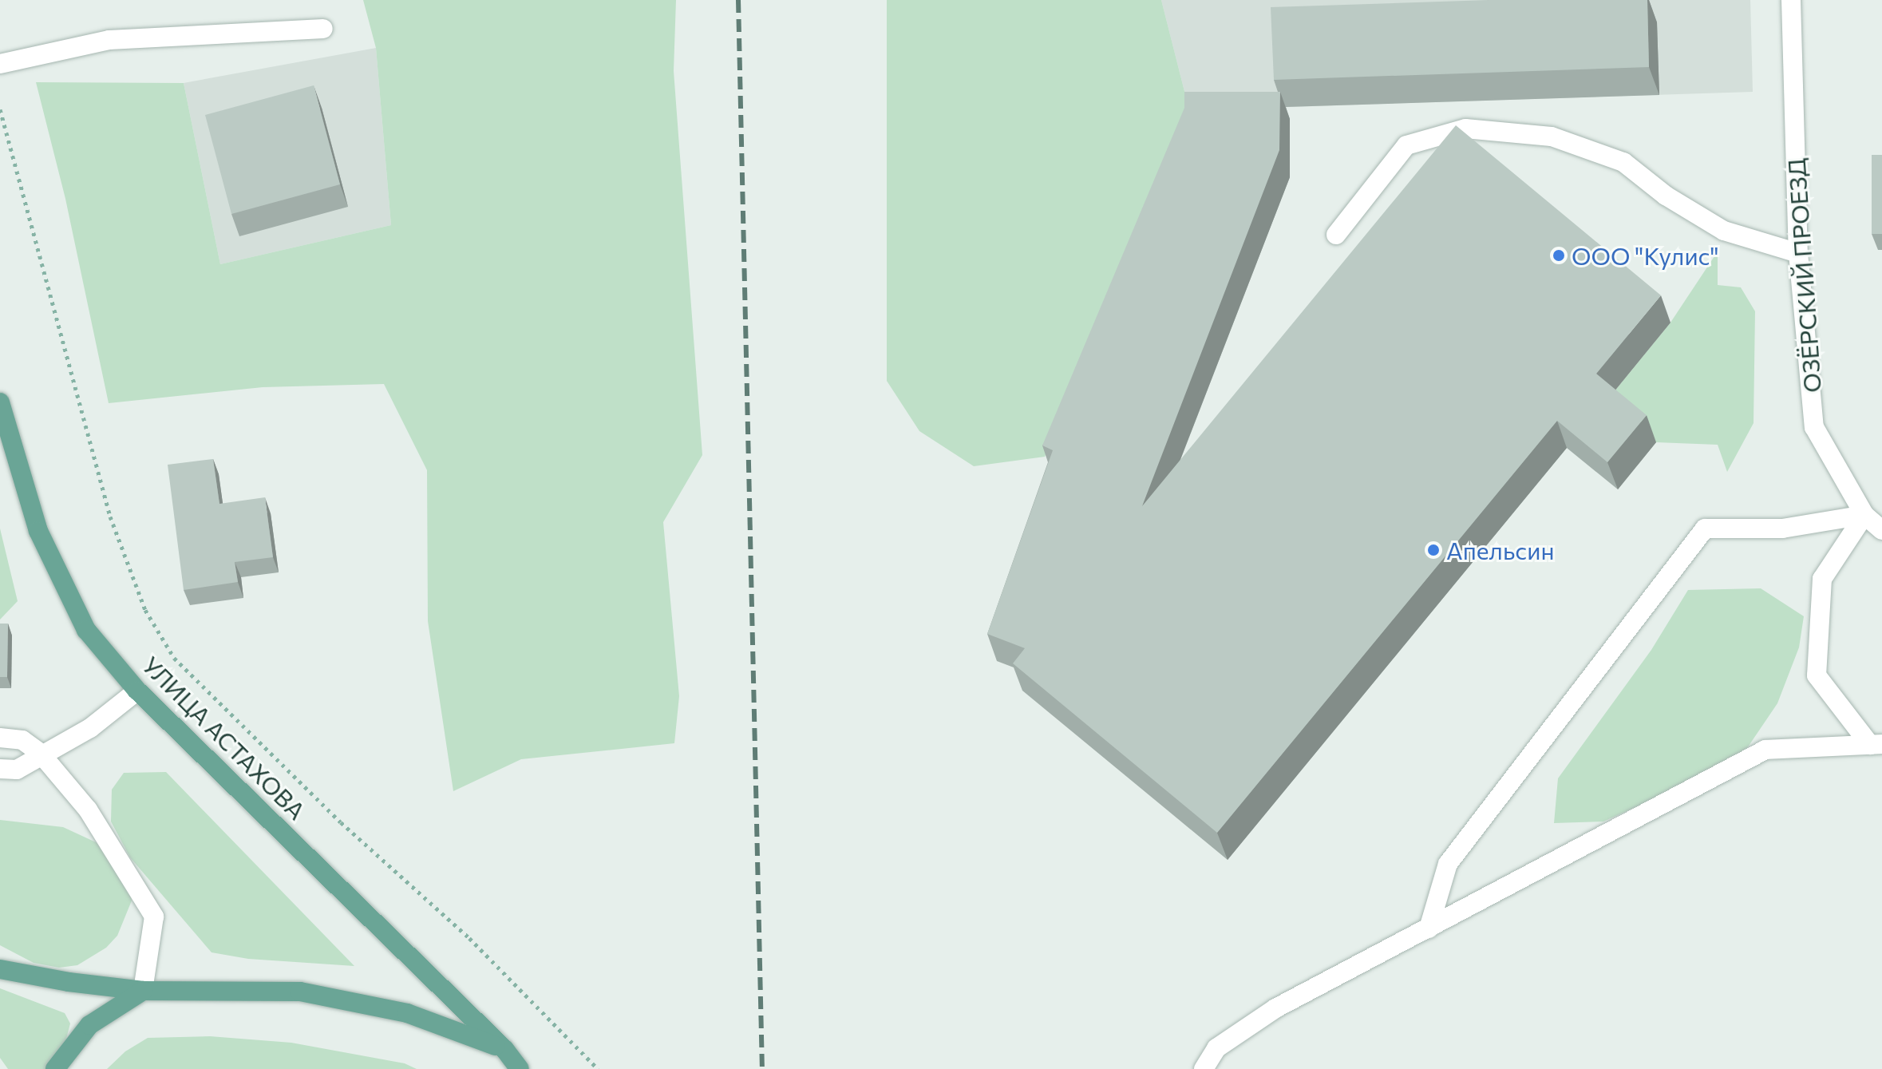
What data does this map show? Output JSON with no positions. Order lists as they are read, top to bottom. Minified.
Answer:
{"streets":{"main road":["УЛИЦА АСТАХОВА"],"street":["ОЗЁРСКИЙ ПРОЕЗД"]},"places":["ООО \"Кулис\"","Апельсин"]}
